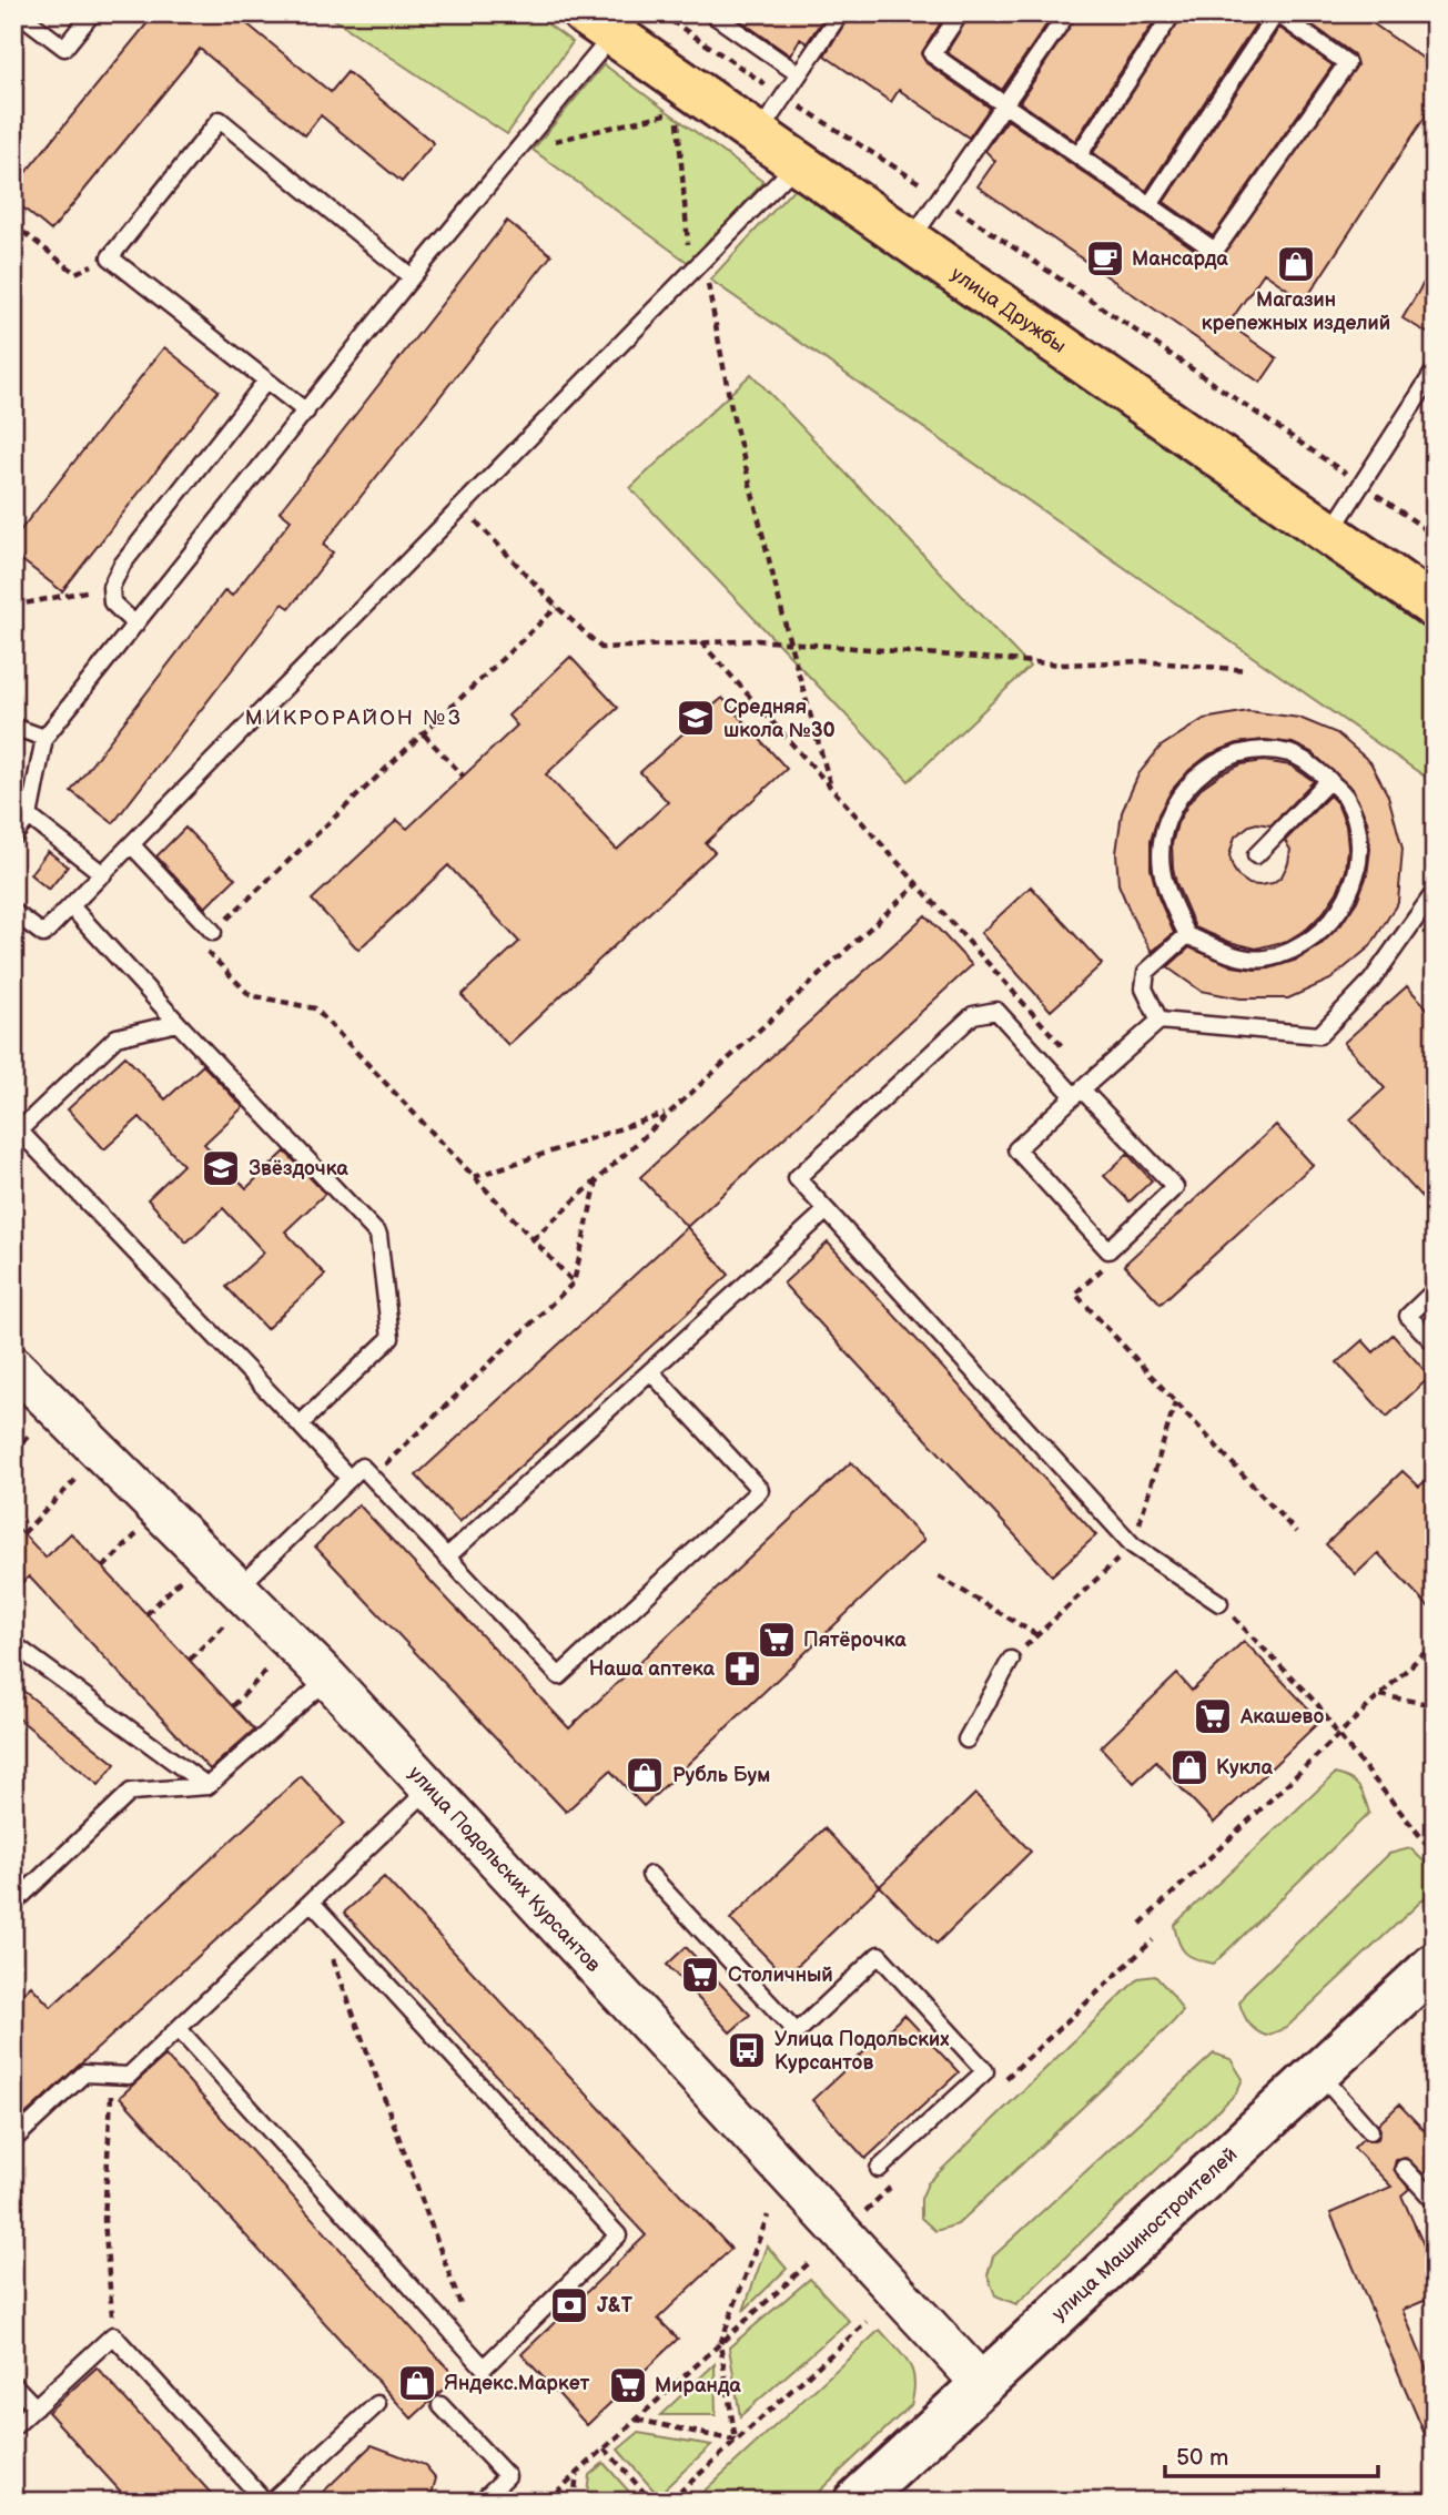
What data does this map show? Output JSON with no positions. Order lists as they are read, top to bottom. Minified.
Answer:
{"streets":{"main road":["улица Дружбы","улица Машиностроителей"],"street":["улица Подольских Курсантов"]},"crossings":[["улица Подольских Курсантов","улица Машиностроителей"]],"districts":["МИКРОРАЙОН №3"],"places":{"cafe":["Мансарда"],"shop":["Магазин крепежных изделий","Кукла","Рубль Бум","Яндекс.Маркет"],"school or university":["Средняя школа №30","Звёздочка"],"supermarket":["Пятёрочка","Акашево","Столичный","Миранда"],"pharmacy":["Наша аптека"],"bus stop":["Улица Подольских Курсантов"],"bank":["J&T"]},"scale_bar":"50 m"}
